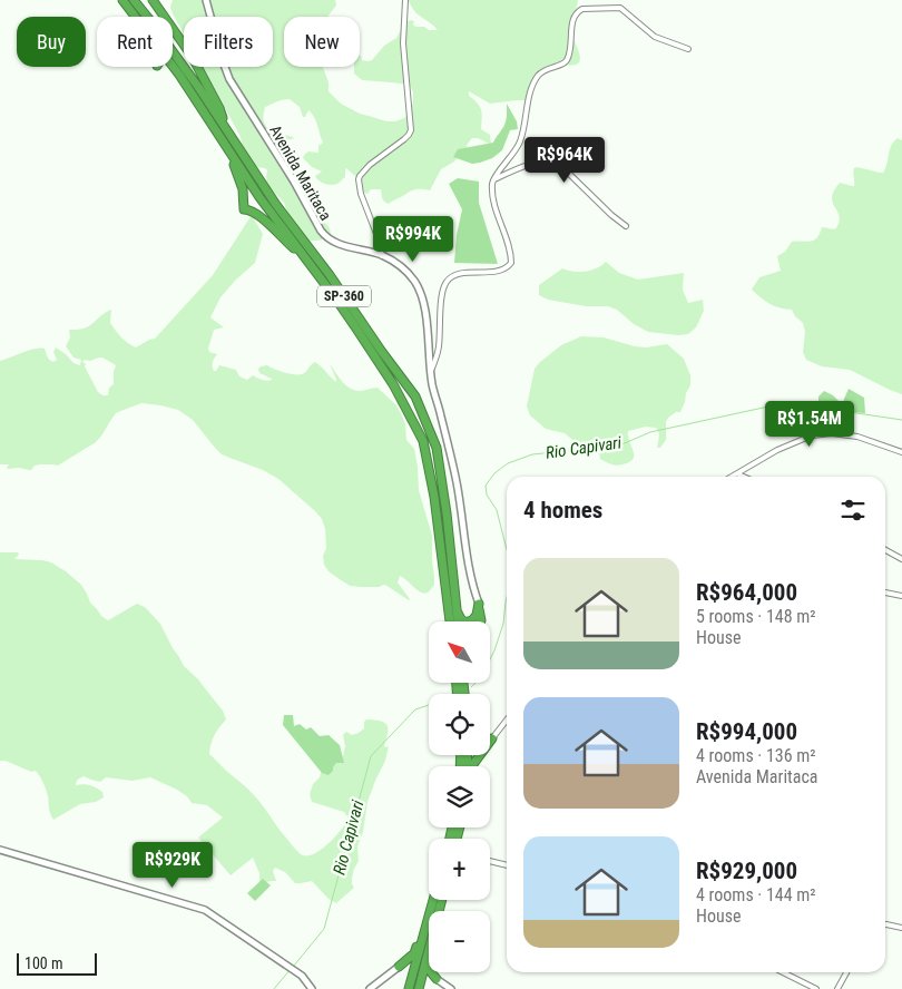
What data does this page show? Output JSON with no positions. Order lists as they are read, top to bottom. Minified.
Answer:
{"streets":{"highway":["SP-360"],"street":["Avenida Maritaca"]},"water":["Rio Capivari"],"scale_bar":"100 m","north":"top left","page":{"chip":["Buy","Rent","Filters","New"],"price":["R$964K","R$994K","R$1.54M","R$929K"],"heading":"4 homes","list":[{"name":"R$964,000","note":"5 rooms · 148 m² · House"},{"name":"R$994,000","note":"4 rooms · 136 m² · Avenida Maritaca"},{"name":"R$929,000","note":"4 rooms · 144 m² · House"}],"map_buttons":["+","−"],"scale":"100 m"}}
